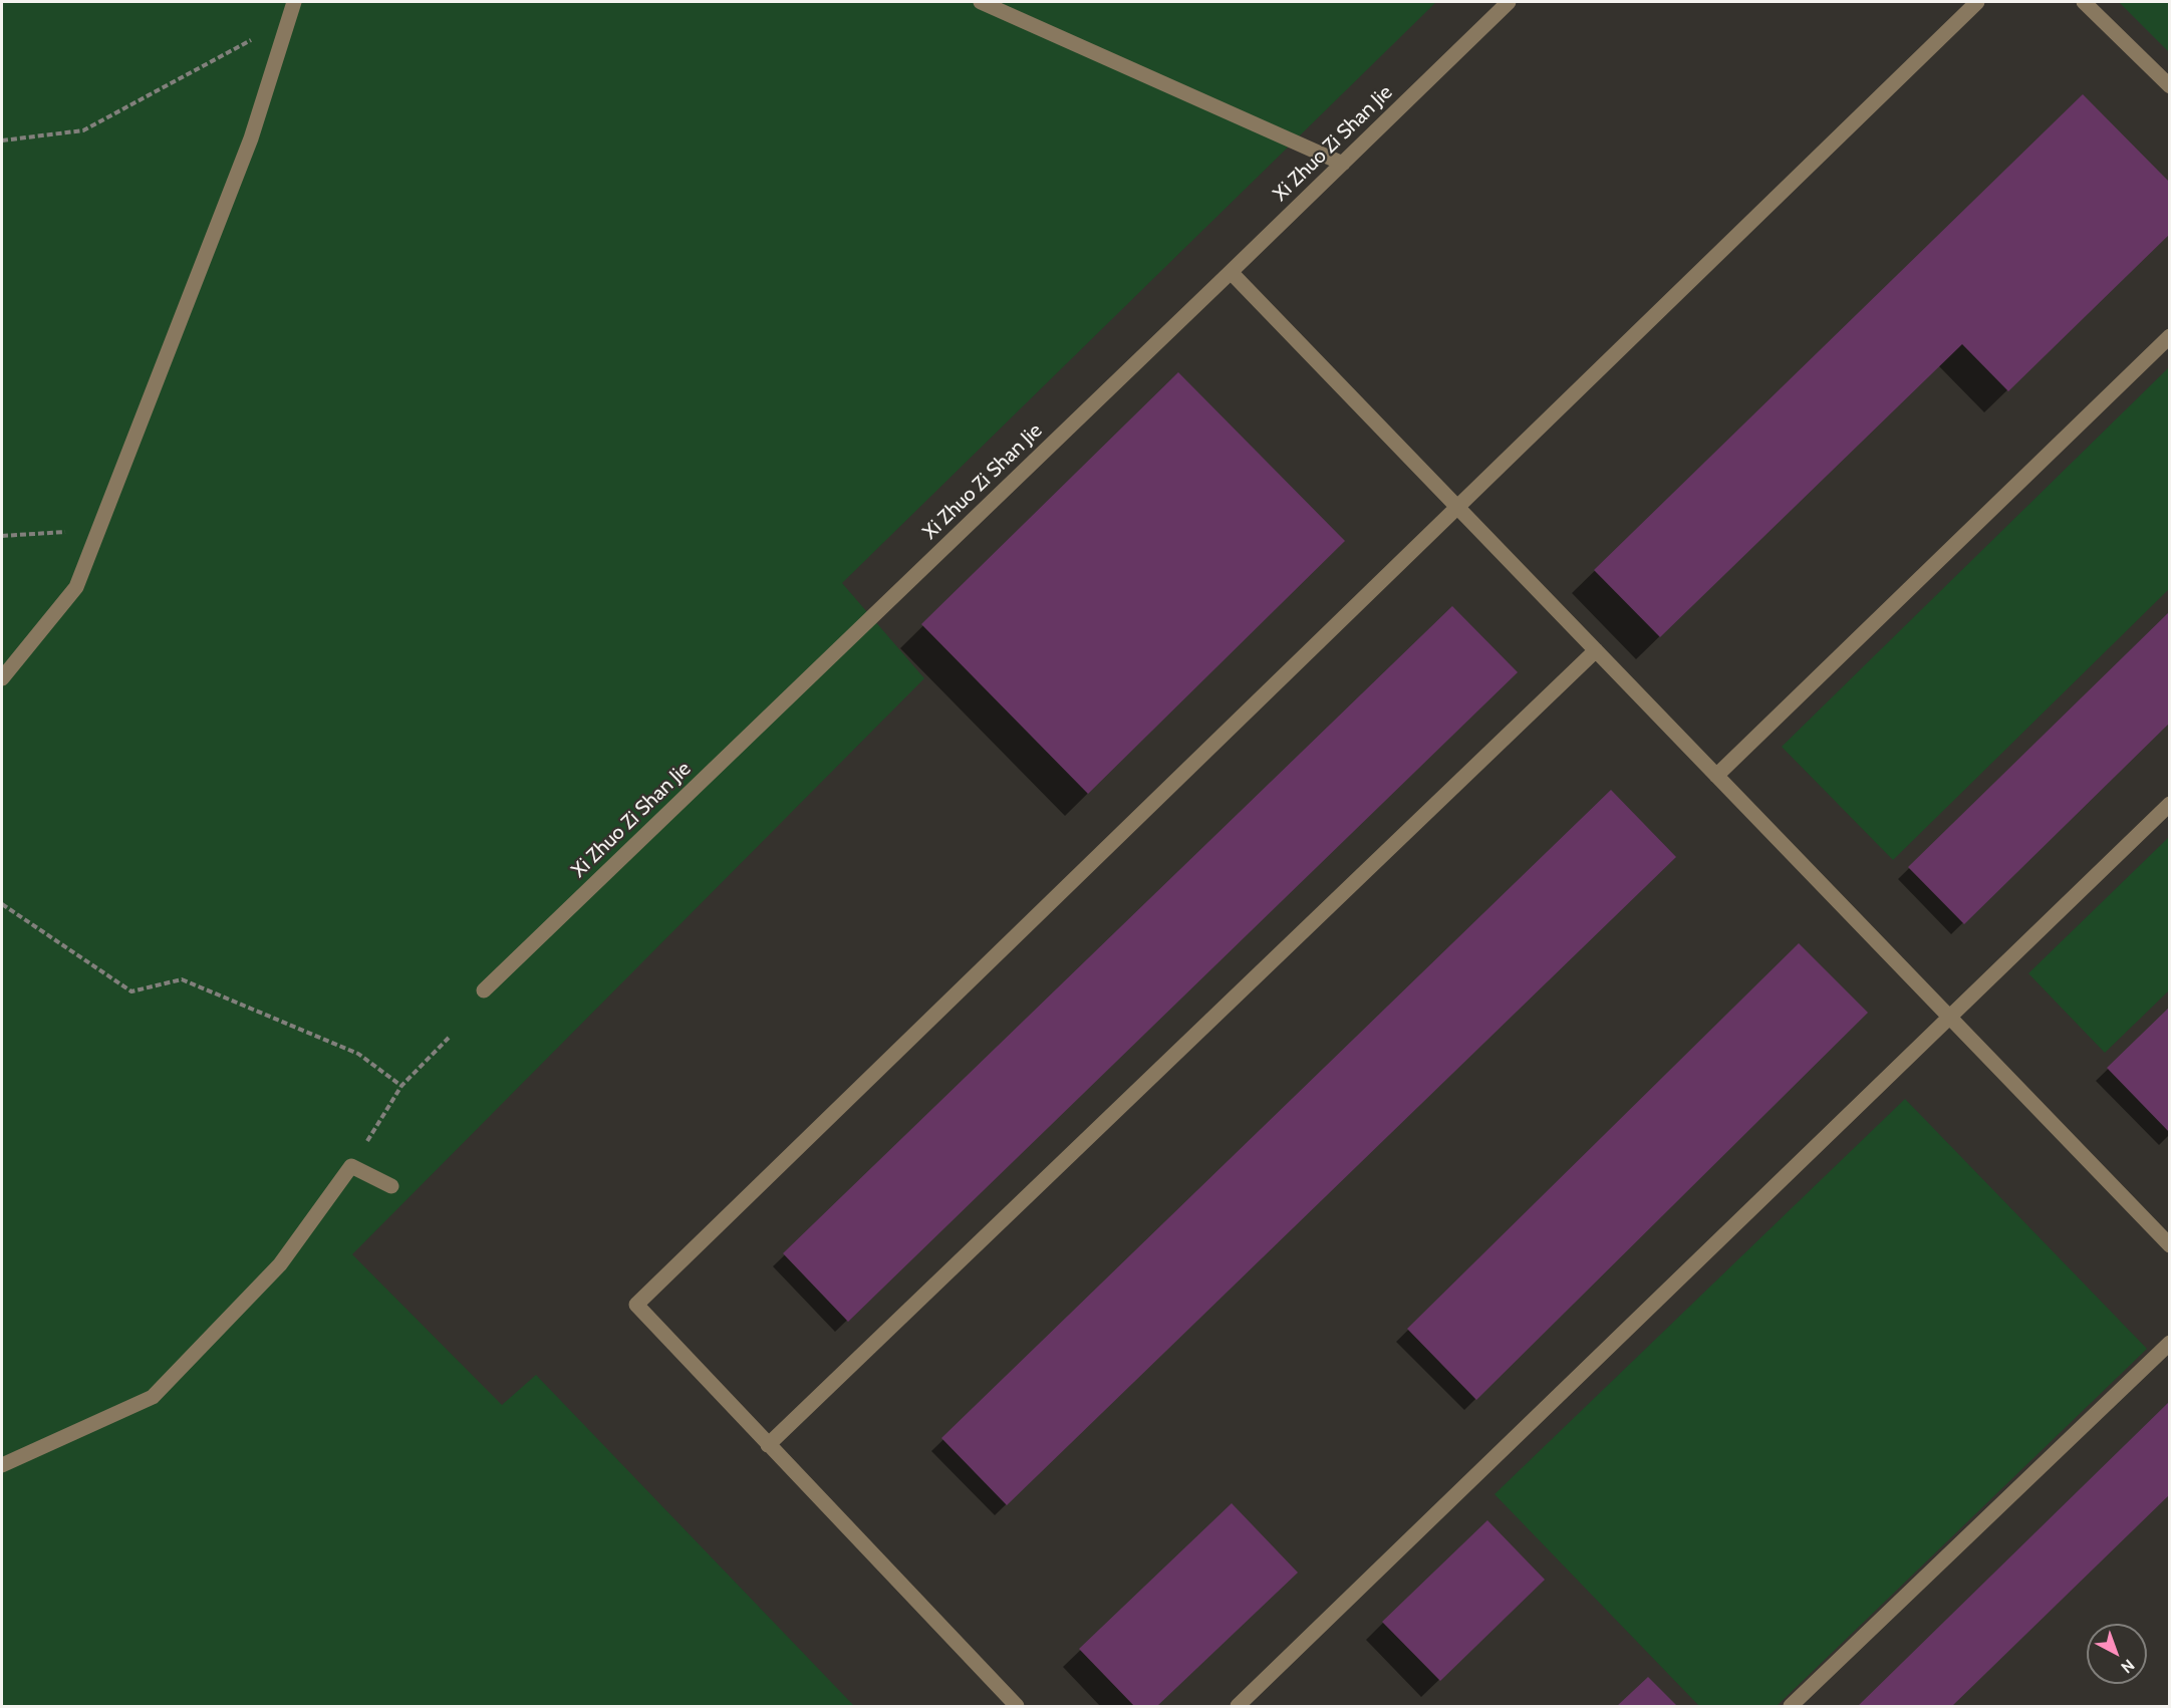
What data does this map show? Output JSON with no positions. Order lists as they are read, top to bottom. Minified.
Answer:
{"streets":{"street":["Xi Zhuo Zi Shan Jie"]},"north":"bottom right"}
